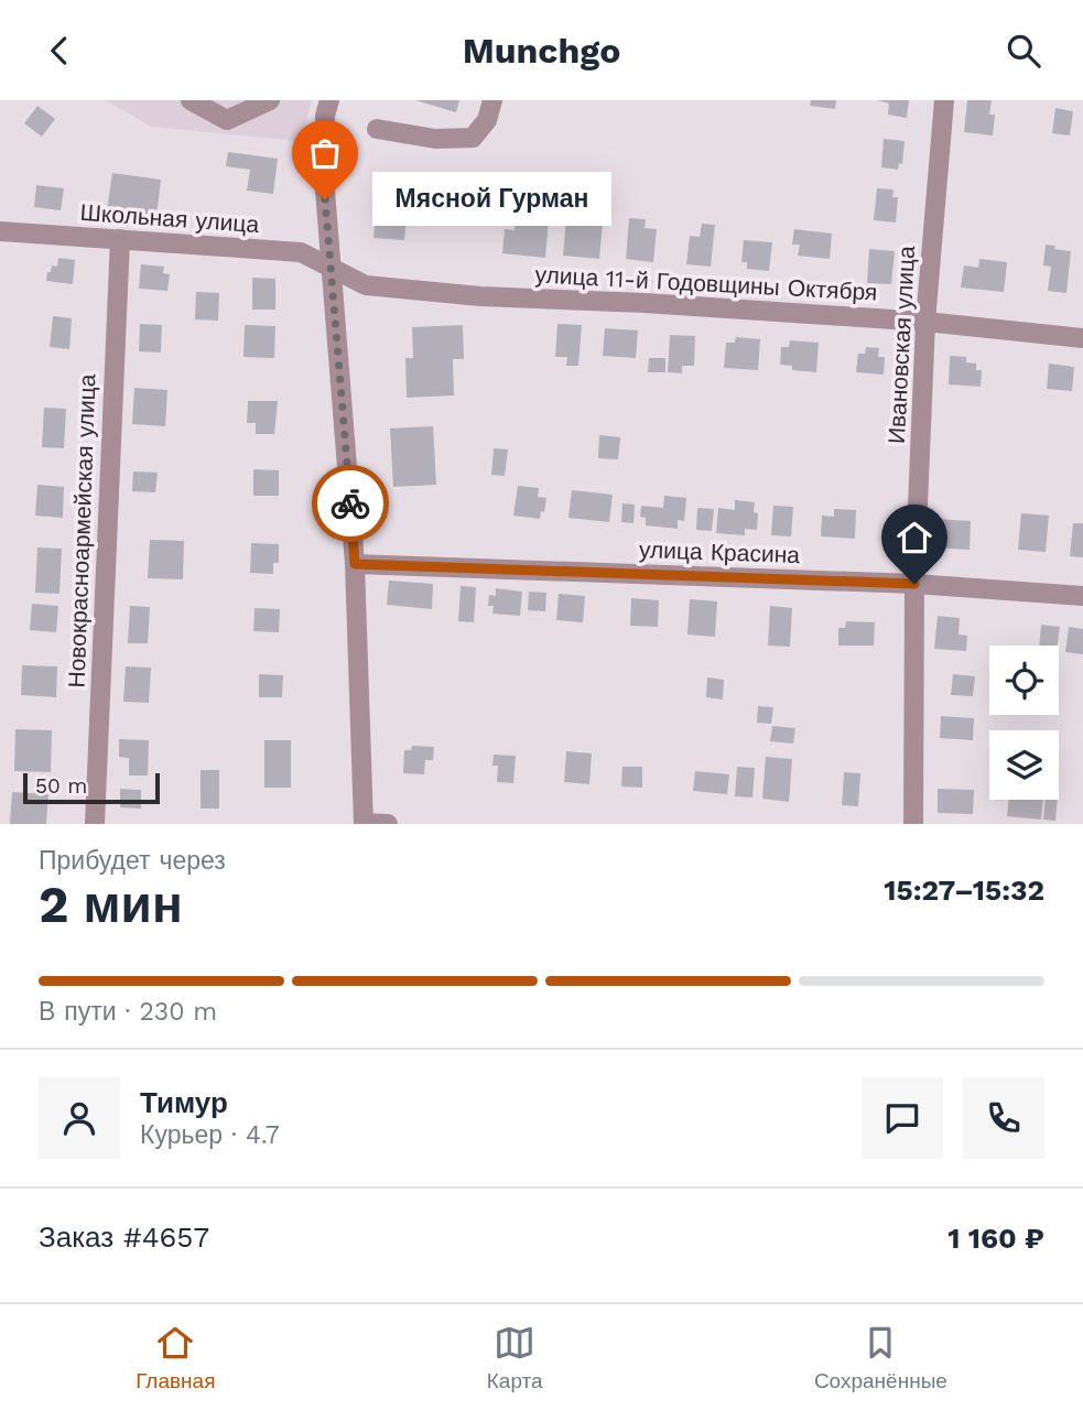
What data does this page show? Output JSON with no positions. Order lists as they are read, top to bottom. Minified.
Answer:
{"streets":{"street":["Школьная улица","улица 11-й Годовщины Октября","Ивановская улица","Новокрасноармейская улица","улица Красина"]},"crossings":[["Школьная улица","улица 11-й Годовщины Октября"],["Школьная улица","Новокрасноармейская улица"],["улица 11-й Годовщины Октября","Ивановская улица"],["Ивановская улица","улица Красина"]],"places":["Мясной Гурман"],"scale_bar":"50 m","page":{"header":"Munchgo","bubble":"Мясной Гурман","scale":"50 m","heading":["2 мин","Прибудет через","15:27–15:32"],"panel":["Тимур","Курьер · 4.7","Заказ #4657","1 160 ₽"],"bar":"В пути · 230 m","tabs":["Главная","Карта","Сохранённые"]}}
